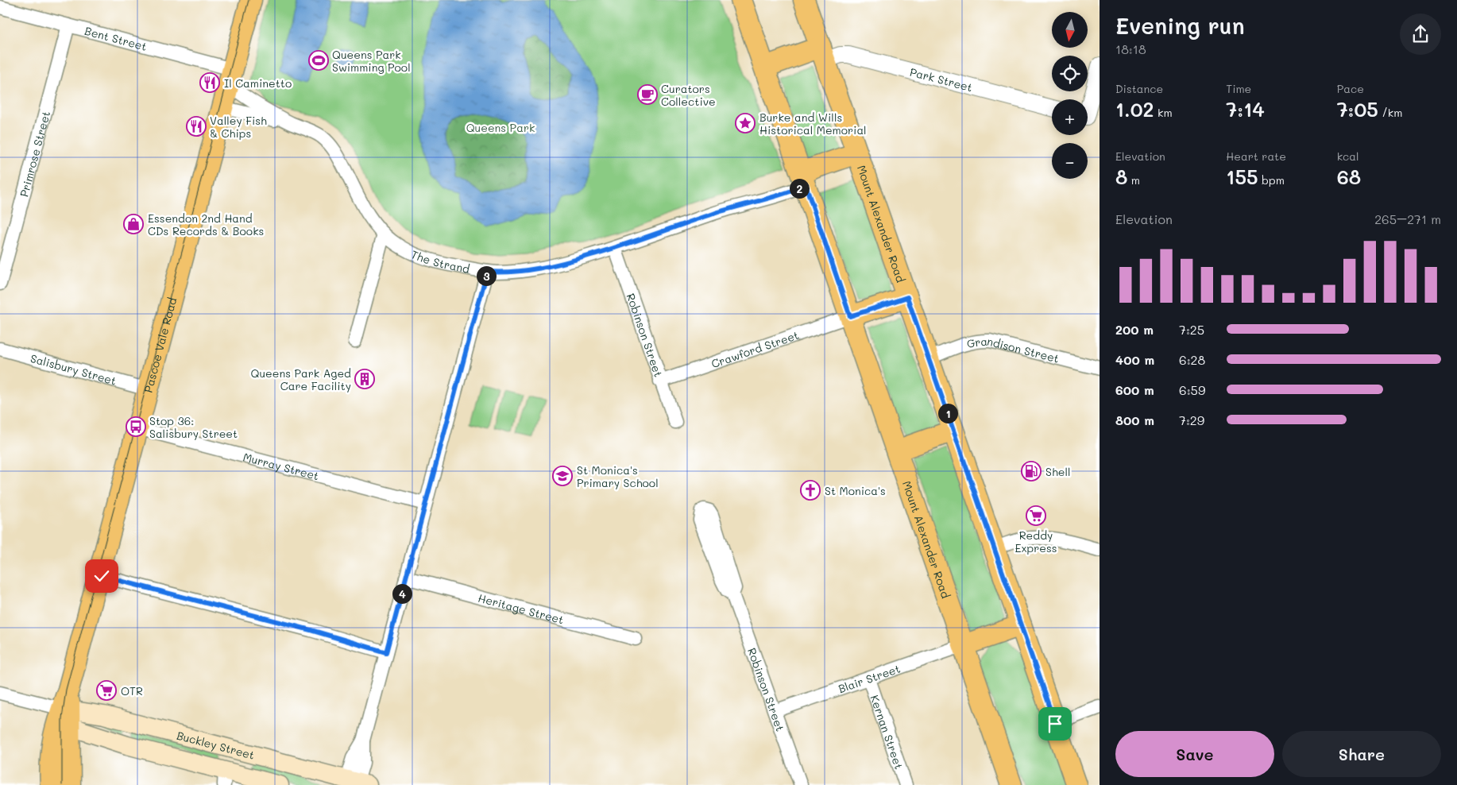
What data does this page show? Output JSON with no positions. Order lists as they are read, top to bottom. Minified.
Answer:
{"streets":{"main road":["Mount Alexander Road","Pascoe Vale Road","Buckley Street"],"street":["Bent Street","Park Street","Primrose Street","The Strand","Robinson Street","Crawford Street","Grandison Street","Salisbury Street","Murray Street","Heritage Street","Blair Street","Kernan Street"]},"crossings":[["Bent Street","Primrose Street"],["Bent Street","The Strand"],["Bent Street","Pascoe Vale Road"],["Park Street","Mount Alexander Road"],["Mount Alexander Road","The Strand"],["Mount Alexander Road","Crawford Street"],["Mount Alexander Road","Grandison Street"],["Mount Alexander Road","Blair Street"],["The Strand","Robinson Street"],["The Strand","Pascoe Vale Road"],["Robinson Street","Crawford Street"],["Robinson Street","Blair Street"],["Pascoe Vale Road","Salisbury Street"],["Pascoe Vale Road","Murray Street"],["Pascoe Vale Road","Buckley Street"],["Blair Street","Kernan Street"]],"parks":["Queens Park"],"places":{"sports":["Queens Park Swimming Pool"],"restaurant":["Il Caminetto","Valley Fish & Chips"],"cafe":["Curators Collective"],"place":["Burke and Wills Historical Memorial"],"shop":["Essendon 2nd Hand CDs Records & Books"],"building":["Queens Park Aged Care Facility"],"bus stop":["Stop 36: Salisbury Street"],"fuel station":["Shell"],"school or university":["St Monica's Primary School"],"church":["St Monica's"],"supermarket":["Reddy Express","OTR"]},"north":"bottom","page":{"heading":["Evening run","18:18"],"map_buttons":["+","−"],"stats":[["Distance","1.02 km"],["Time","7:14"],["Pace","7:05 /km"],["Elevation","8 m"],["Heart rate","155 bpm"],["kcal","68"]],"pins":["2","3","1","4"],"chart":["Elevation","265–271 m"],"list":[{"name":"200 m","note":"7:25"},{"name":"400 m","note":"6:28"},{"name":"600 m","note":"6:59"},{"name":"800 m","note":"7:29"}],"buttons":["Save","Share"]}}
